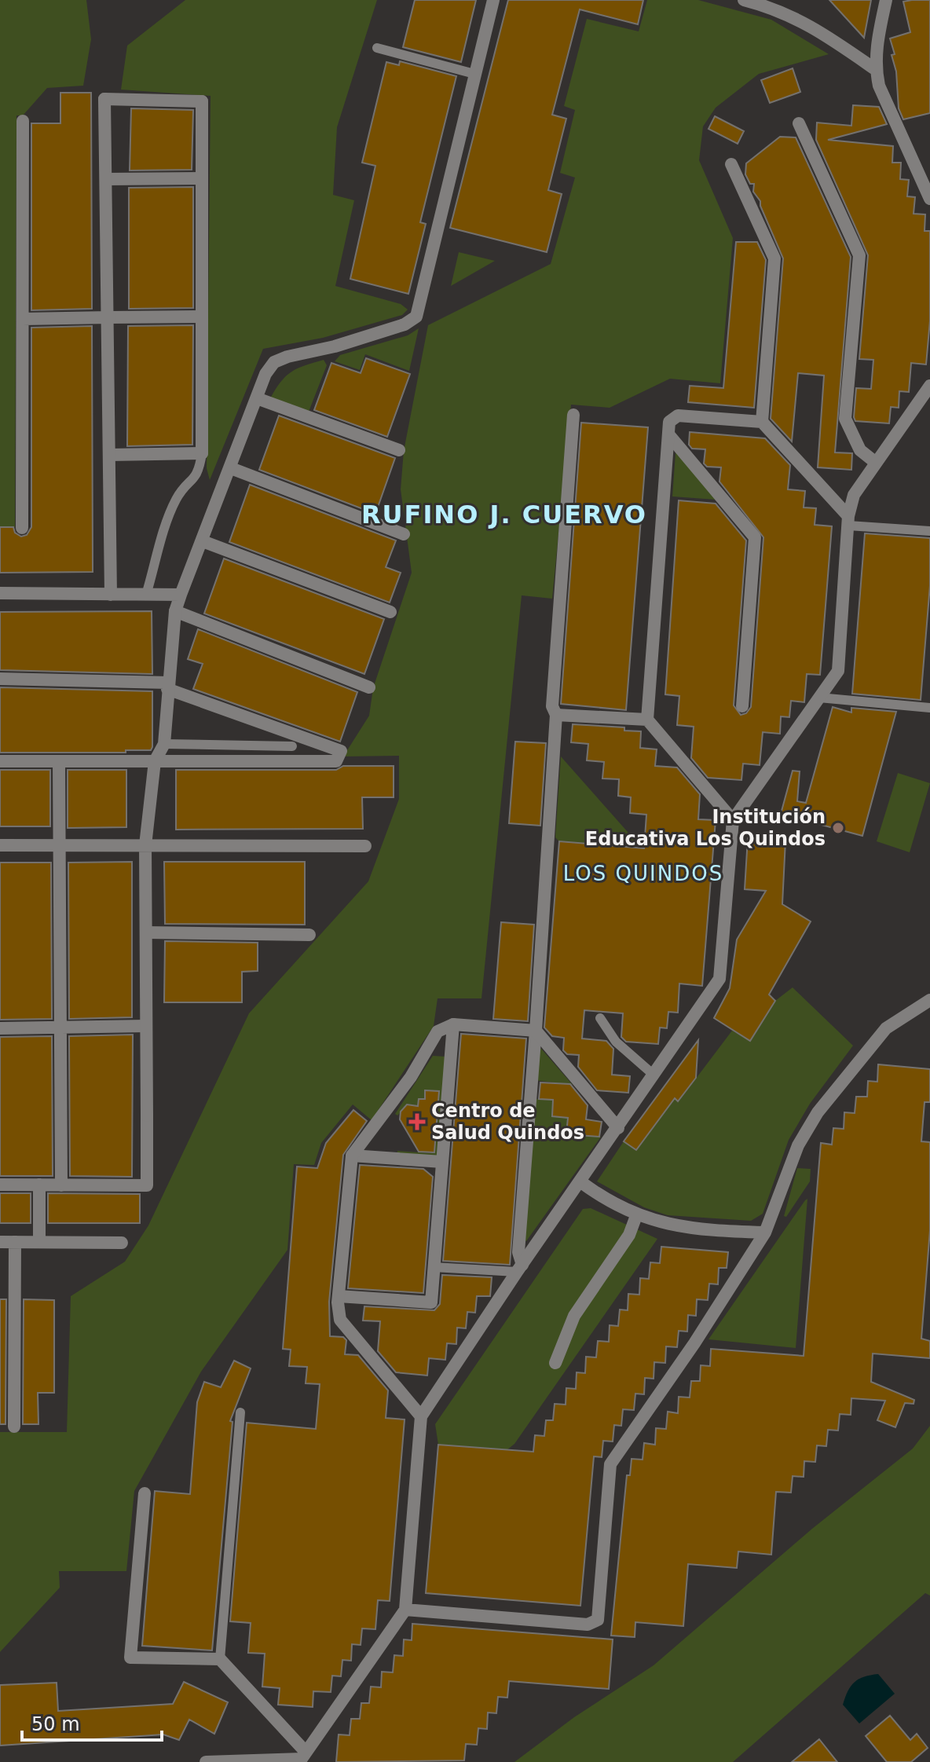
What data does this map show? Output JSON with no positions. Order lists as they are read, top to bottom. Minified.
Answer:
{"districts":["RUFINO J. CUERVO","LOS QUINDOS"],"places":{"other":["Institución Educativa Los Quindos"],"health":["Centro de Salud Quindos"]},"scale_bar":"50 m"}
